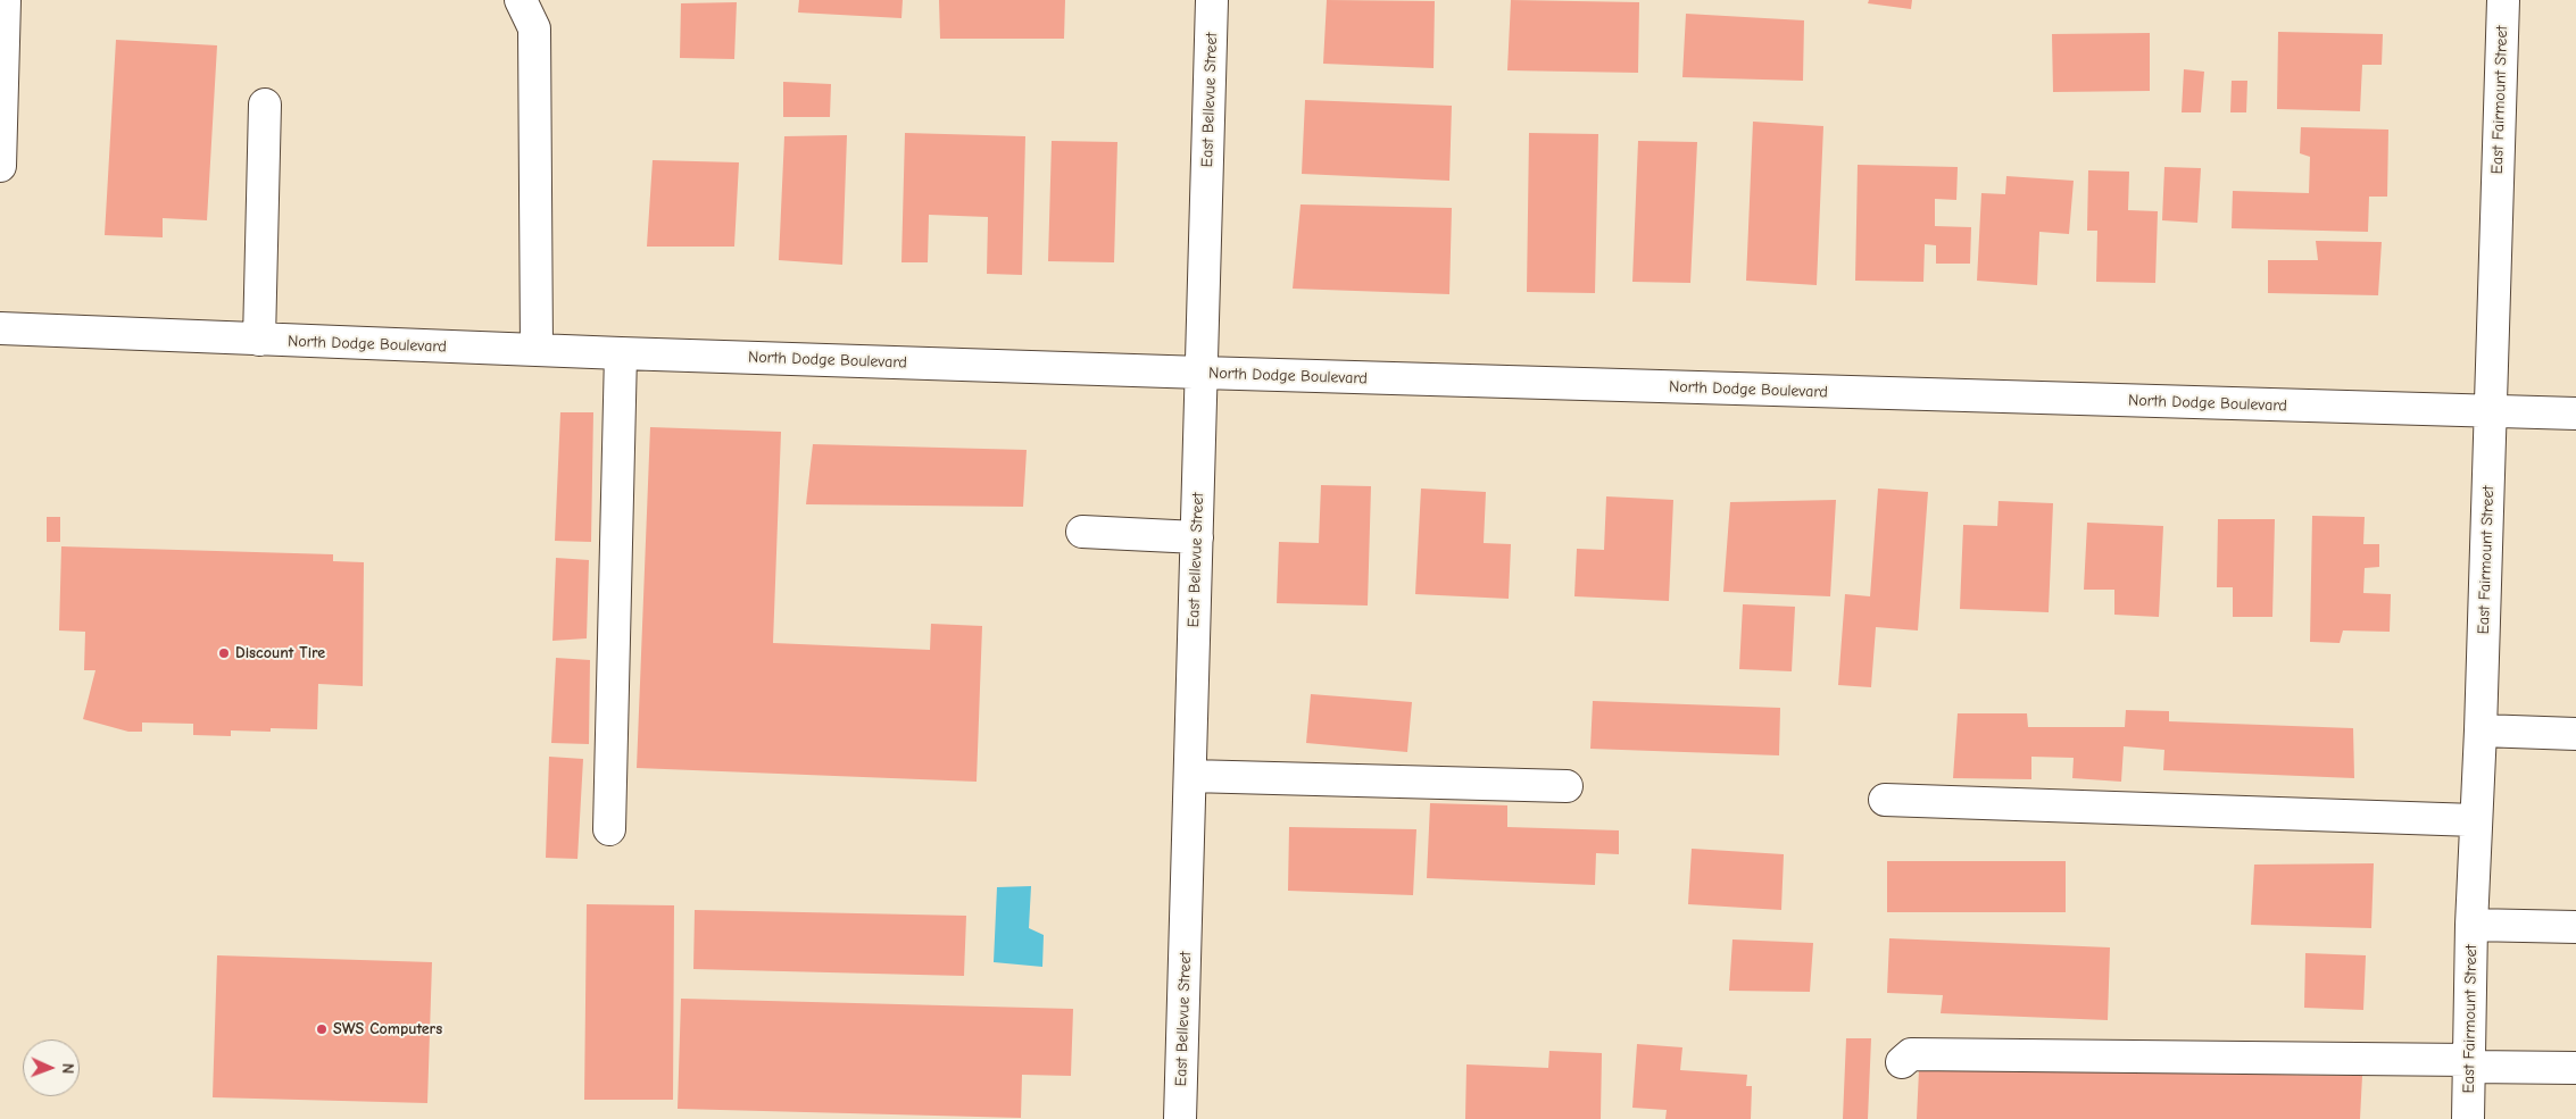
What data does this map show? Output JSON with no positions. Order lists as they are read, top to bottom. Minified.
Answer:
{"streets":{"street":["East Bellevue Street","East Fairmount Street","North Dodge Boulevard"]},"crossings":[["East Bellevue Street","North Dodge Boulevard"],["East Fairmount Street","North Dodge Boulevard"]],"places":["Discount Tire","SWS Computers"],"north":"right"}
